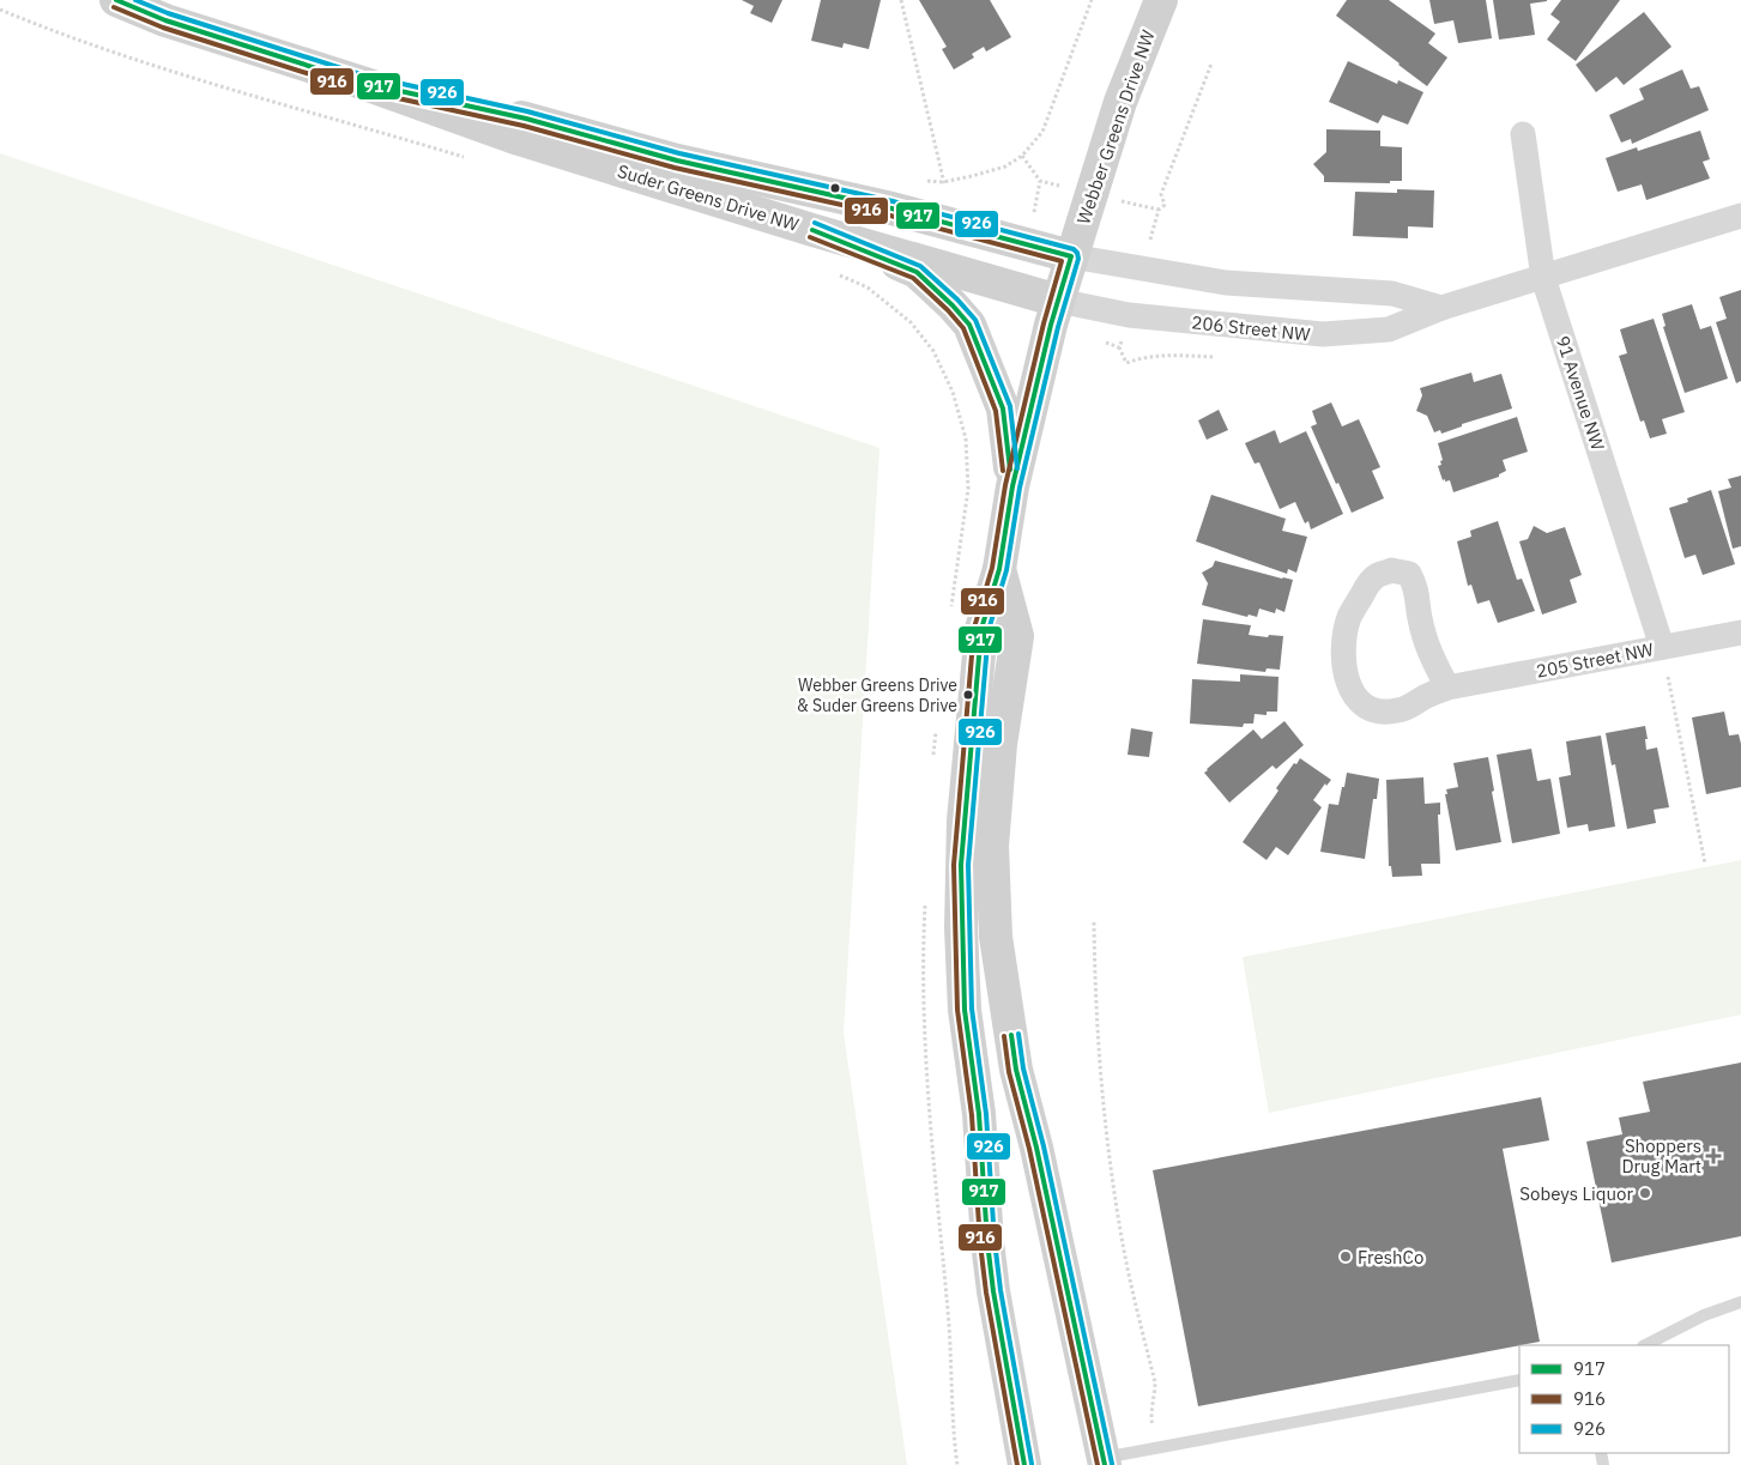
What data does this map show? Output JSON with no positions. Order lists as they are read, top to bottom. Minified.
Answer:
{"streets":{"main road":["Webber Greens Drive NW","Suder Greens Drive NW"],"street":["206 Street NW","91 Avenue NW","205 Street NW"]},"crossings":[["Webber Greens Drive NW","Suder Greens Drive NW"],["Webber Greens Drive NW","206 Street NW"],["Suder Greens Drive NW","206 Street NW"],["206 Street NW","91 Avenue NW"],["91 Avenue NW","205 Street NW"]],"places":{"other":["Webber Greens Drive & Suder Greens Drive","Sobeys Liquor","FreshCo"],"health":["Shoppers Drug Mart"]},"lines":["transit line 917","transit line 926","transit line 916"],"legend":["917","916","926"]}
